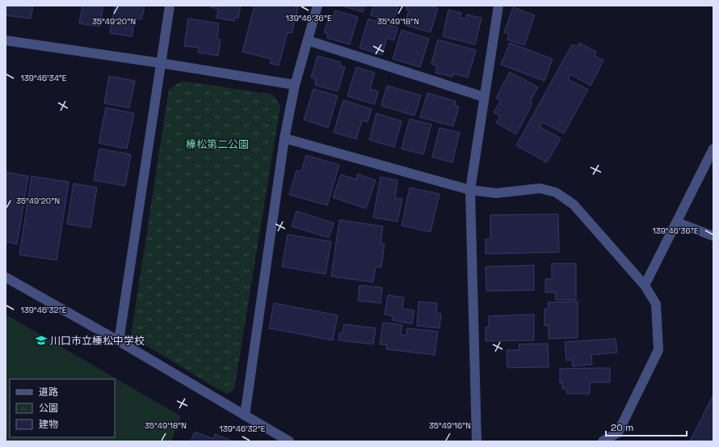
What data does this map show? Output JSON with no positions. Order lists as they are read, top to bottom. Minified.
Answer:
{"parks":["榛松第二公園"],"places":{"school or university":["川口市立榛松中学校"]},"legend":["道路","公園","建物"],"scale_bar":"20 m","coordinates":["139°46'36\"E","35°49'20\"N","35°49'18\"N","139°46'34\"E","139°46'32\"E","35°49'16\"N"]}
